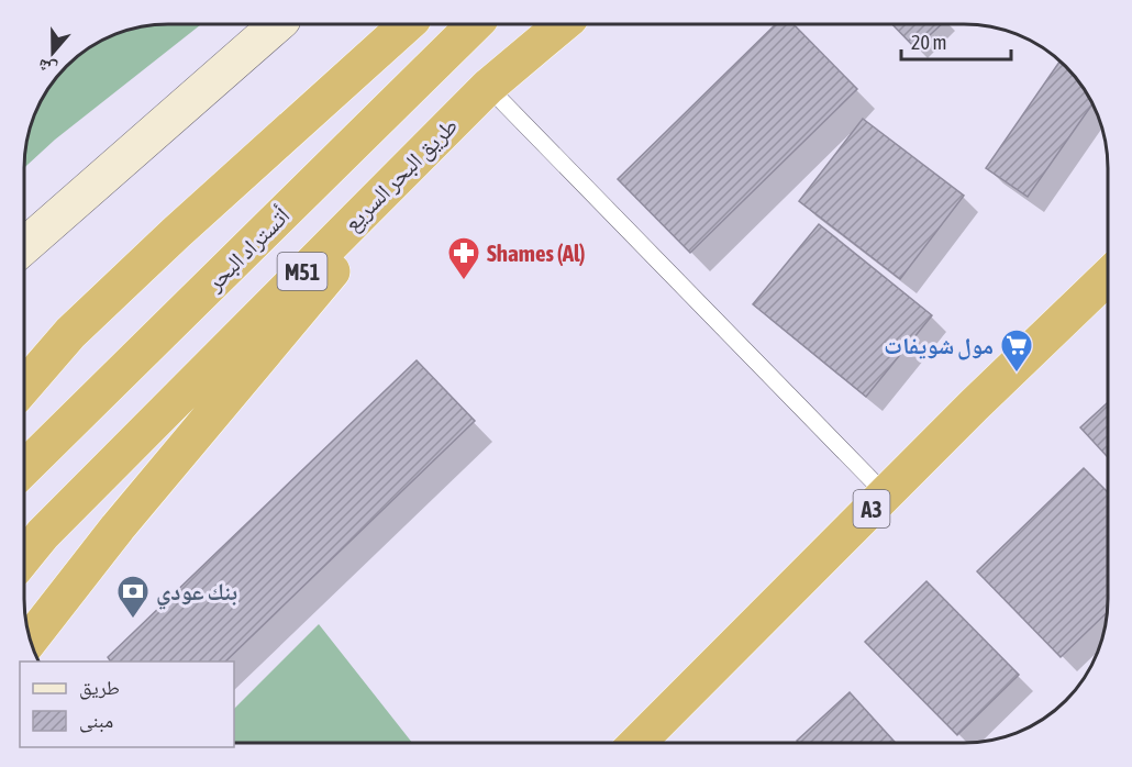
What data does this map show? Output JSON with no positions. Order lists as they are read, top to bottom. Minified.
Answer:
{"streets":{"highway":["طريق البحر السريع","أتستراد البحر","M51","A3"]},"places":{"pharmacy":["Shames (Al)"],"supermarket":["مول شويفات"],"bank":["بنك عودي"]},"legend":["طريق","مبنى"],"scale_bar":"20 m","north":"bottom"}
